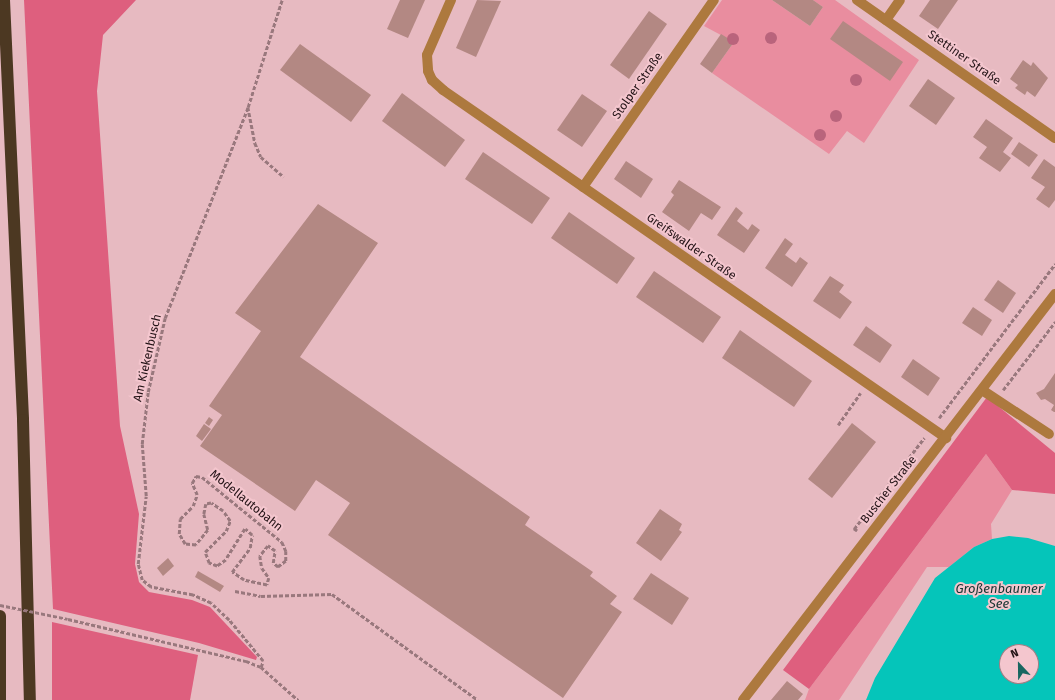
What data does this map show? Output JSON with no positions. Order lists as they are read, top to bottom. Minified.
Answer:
{"streets":{"street":["Stettiner Straße","Stolper Straße","Greifswalder Straße","Buscher Straße"],"path":["Am Kiekenbusch","Modellautobahn"]},"crossings":[["Stolper Straße","Greifswalder Straße"],["Greifswalder Straße","Buscher Straße"]],"water":["Großenbaumer See"],"north":"top"}
